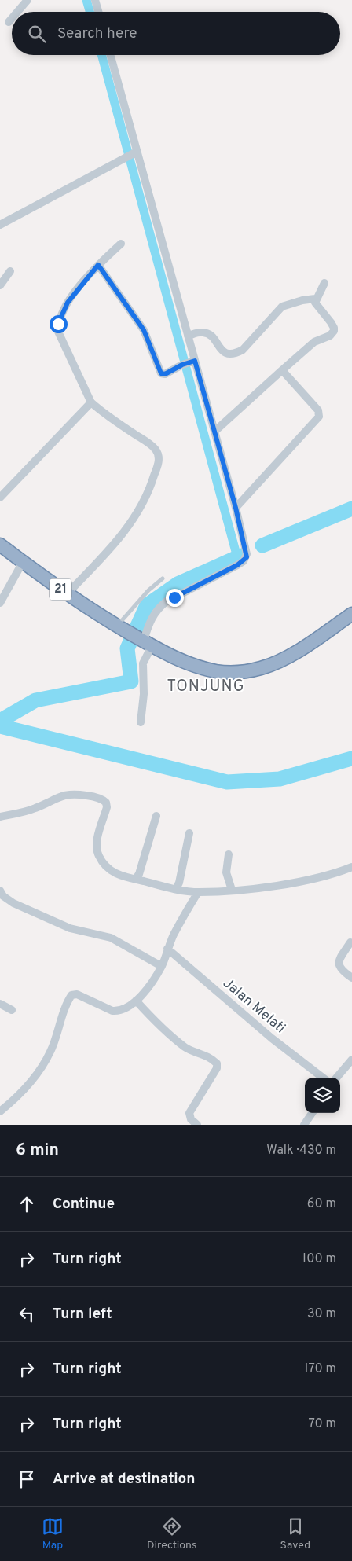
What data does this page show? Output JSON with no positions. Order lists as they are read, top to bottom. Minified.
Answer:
{"streets":{"highway":["21"],"street":["Jalan Melati"]},"districts":["TONJUNG"],"page":{"search":"Search here","heading":["6 min","Walk · 430 m"],"list":[["Continue","60 m"],["Turn right","100 m"],["Turn left","30 m"],["Turn right","170 m"],["Turn right","70 m"],"Arrive at destination"],"nav":["Map","Directions","Saved"]}}
